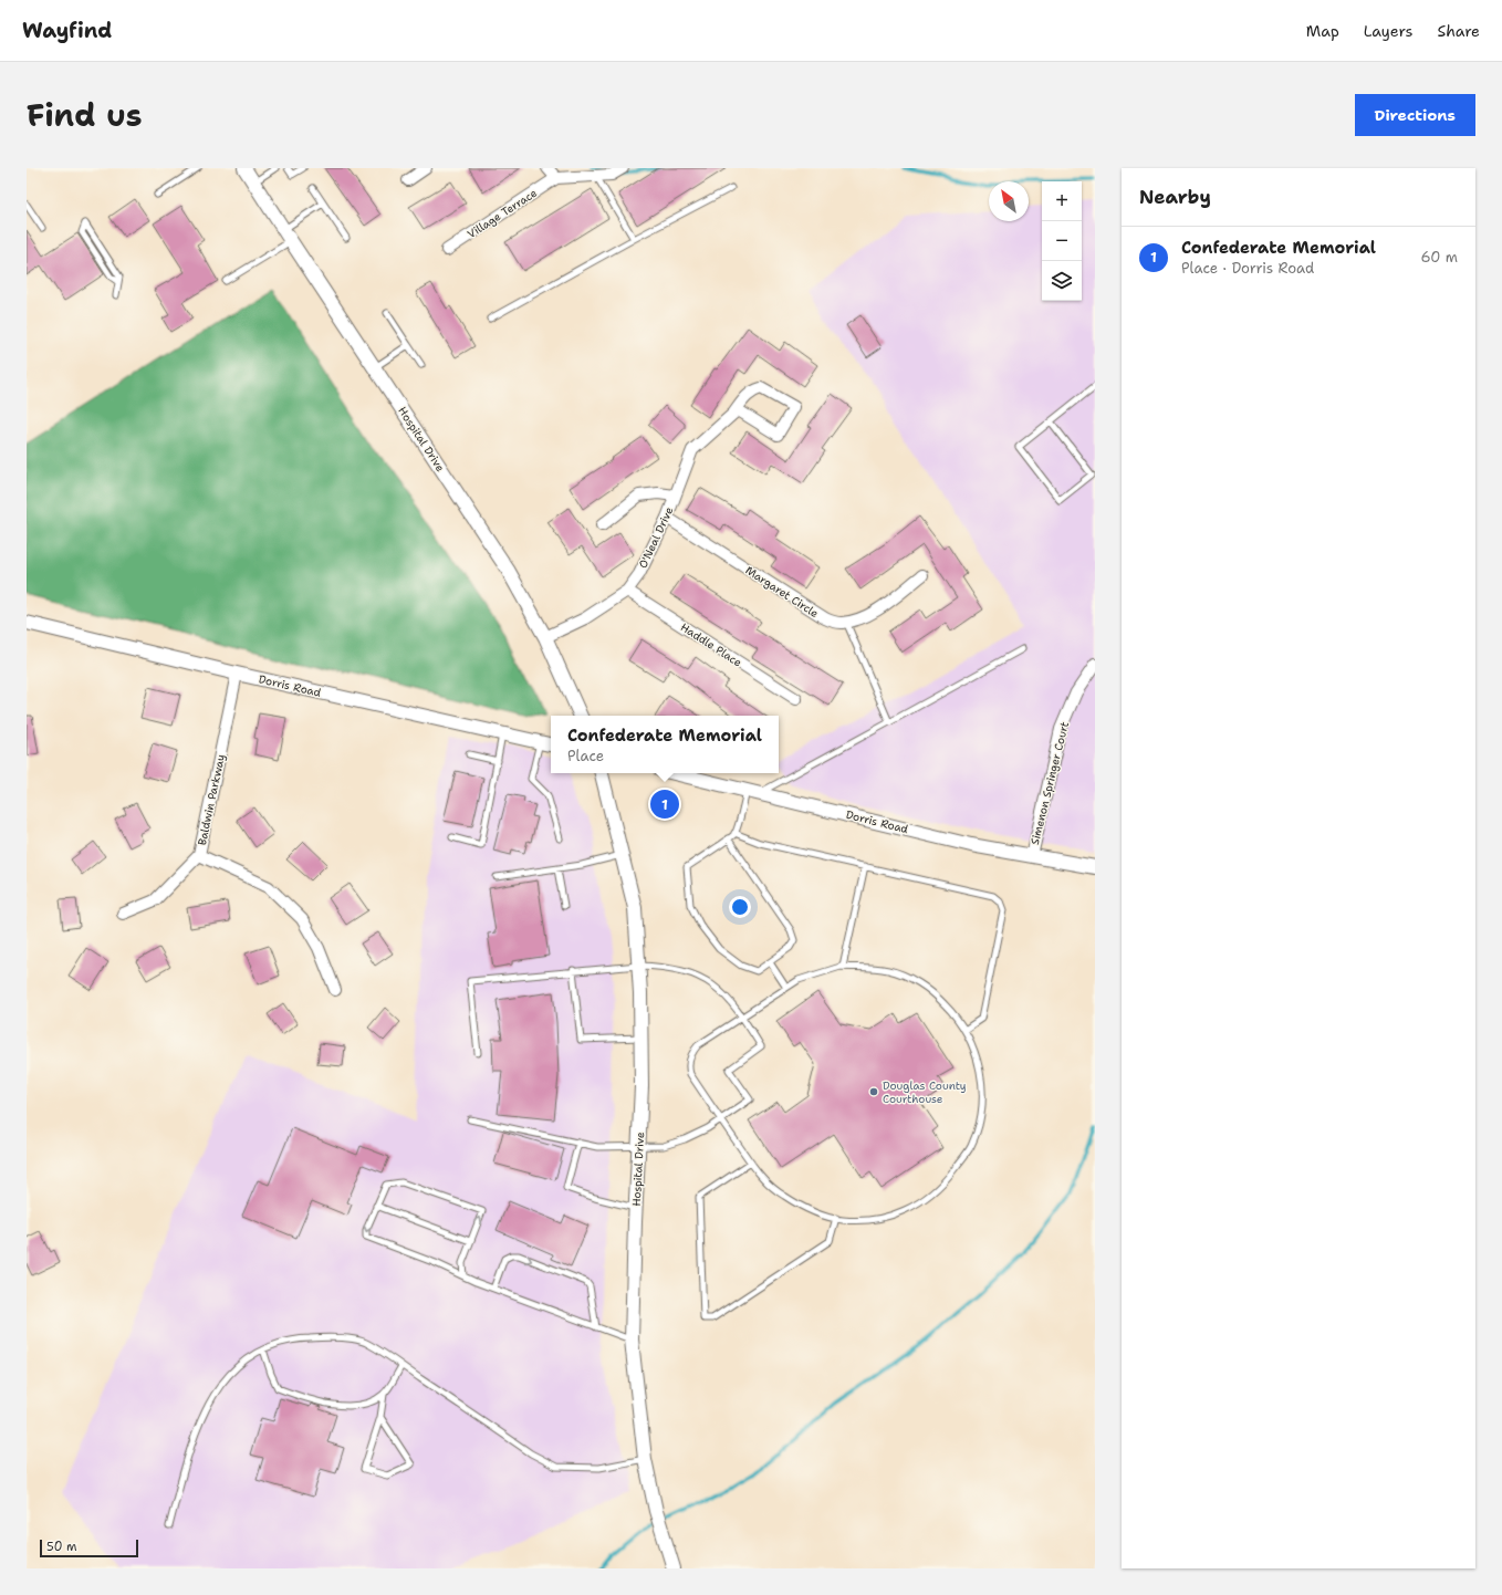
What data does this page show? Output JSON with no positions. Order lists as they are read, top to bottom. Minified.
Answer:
{"streets":{"street":["Village Terrace","Hospital Drive","O'Neal Drive","Margaret Circle","Haddle Place","Dorris Road","Simenon Springer Court","Baldwin Parkway"]},"crossings":[["Hospital Drive","O'Neal Drive"],["O'Neal Drive","Margaret Circle"],["O'Neal Drive","Haddle Place"],["Dorris Road","Simenon Springer Court"],["Dorris Road","Baldwin Parkway"]],"places":["Douglas County Courthouse"],"scale_bar":"50 m","north":"top left","page":{"header":"Wayfind","nav":["Map","Layers","Share"],"title":"Find us","buttons":"Directions","heading":"Nearby","map_buttons":["+","−"],"list":[{"mark":"1","name":"Confederate Memorial","note":"Place · Dorris Road","value":"60 m"}],"popup":["Confederate Memorial","Place"],"pins":"1","scale":"50 m"}}
